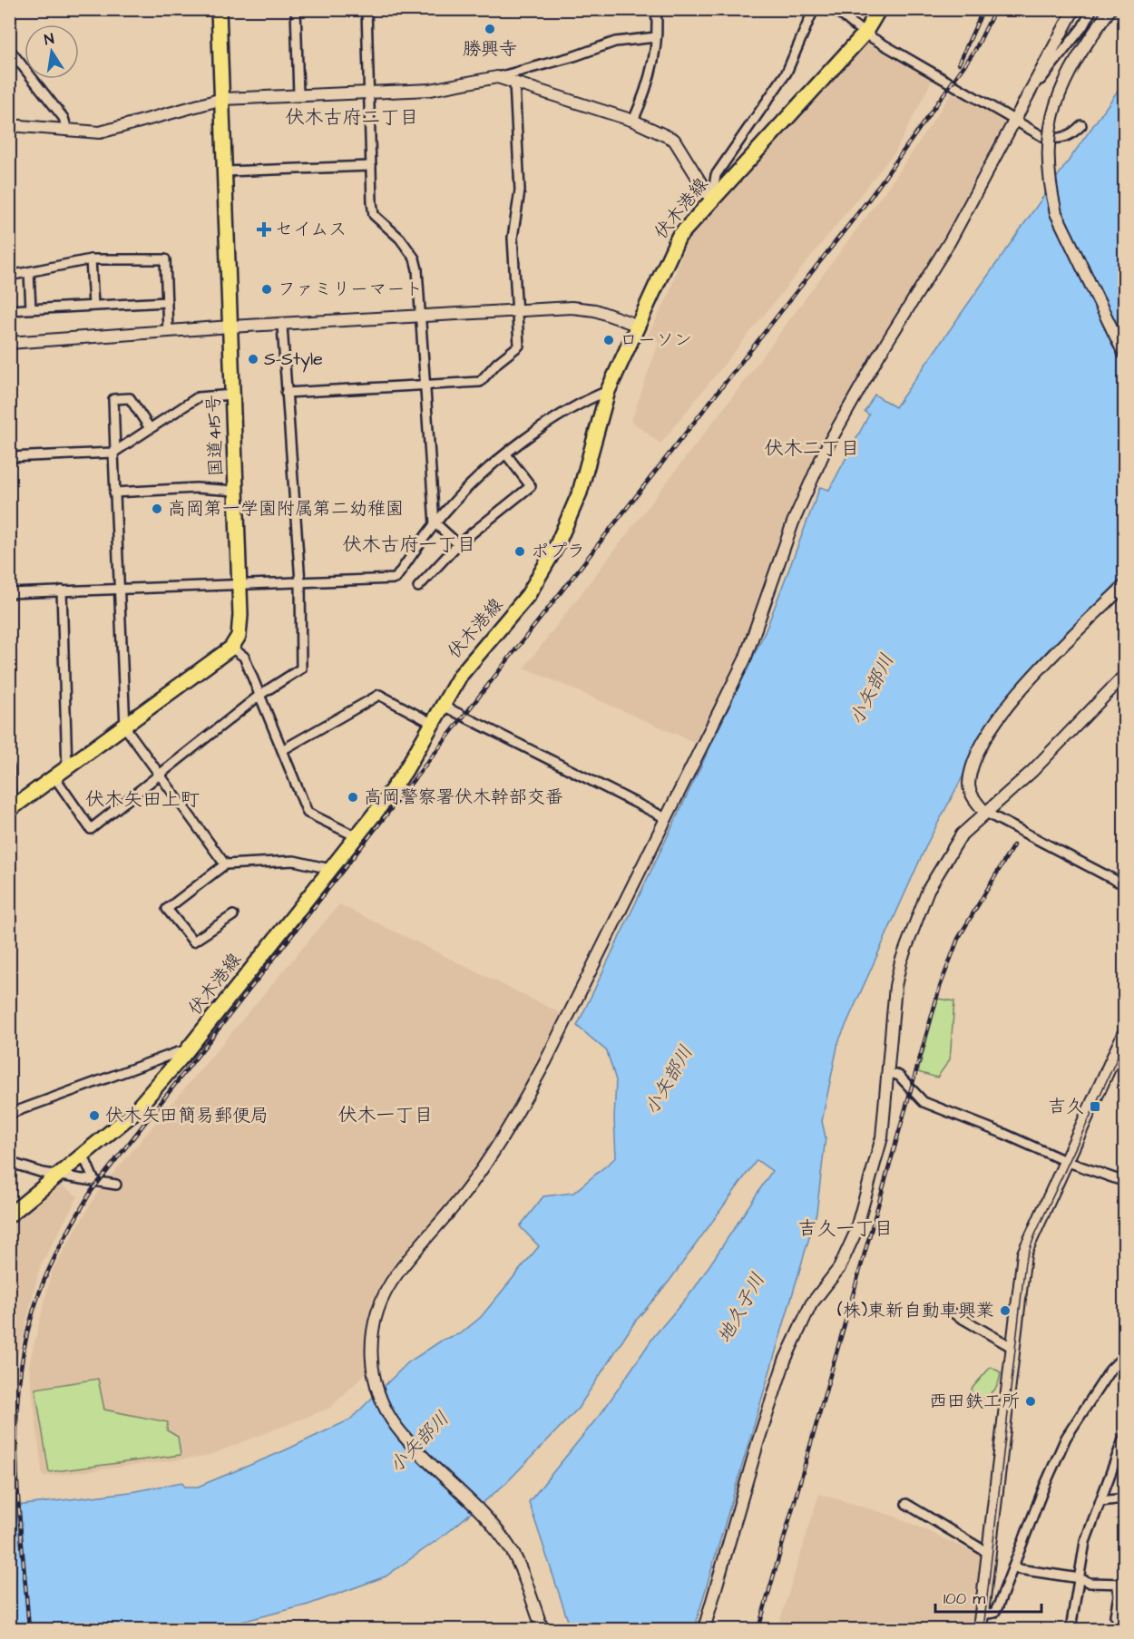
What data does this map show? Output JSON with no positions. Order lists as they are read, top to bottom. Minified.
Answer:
{"streets":{"main road":["伏木港線","国道415号"]},"districts":["伏木古府二丁目","伏木二丁目","伏木古府一丁目","伏木矢田上町","伏木一丁目","吉久一丁目"],"water":["小矢部川","地久子川"],"places":{"other":["勝興寺","ファミリーマート","ローソン","S-Style","高岡第一学園附属第二幼稚園","ポプラ","高岡警察署伏木幹部交番","伏木矢田簡易郵便局","(株)東新自動車興業","西田鉄工所"],"health":["セイムス"],"transit":["吉久"]},"scale_bar":"100 m","north":"top"}
